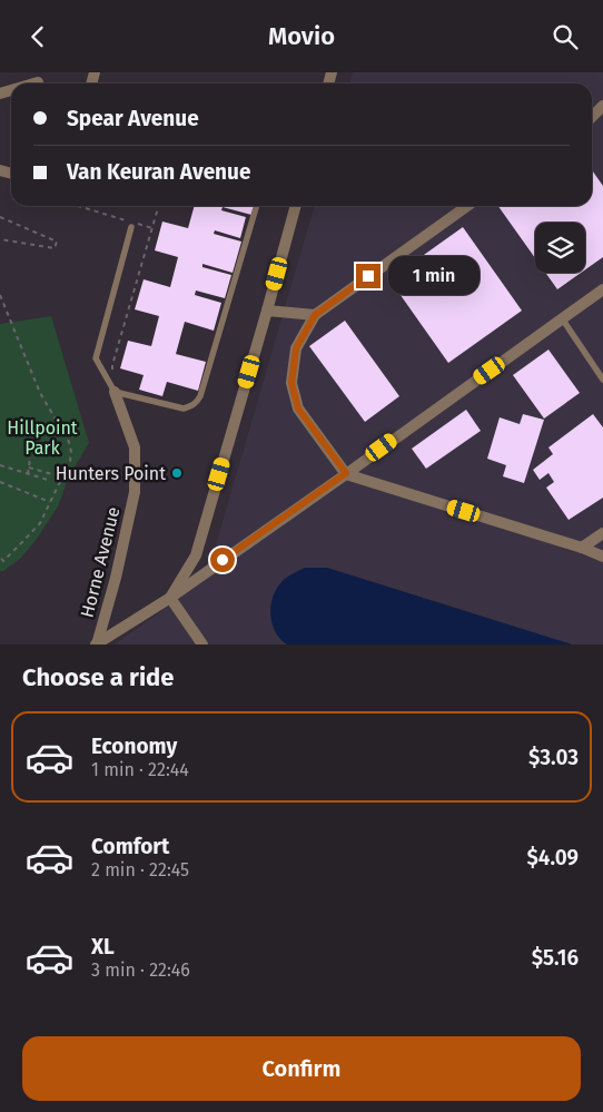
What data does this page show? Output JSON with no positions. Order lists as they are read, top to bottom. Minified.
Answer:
{"streets":{"street":["Horne Avenue"]},"parks":["Hillpoint Park"],"places":["Hunters Point"],"page":{"header":"Movio","banner":["Spear Avenue","Van Keuran Avenue"],"bubble":"1 min","heading":"Choose a ride","list":[{"name":"Economy","note":"1 min · 22:44","value":"$3.03"},{"name":"Comfort","note":"2 min · 22:45","value":"$4.09"},{"name":"XL","note":"3 min · 22:46","value":"$5.16"}],"buttons":"Confirm"}}
